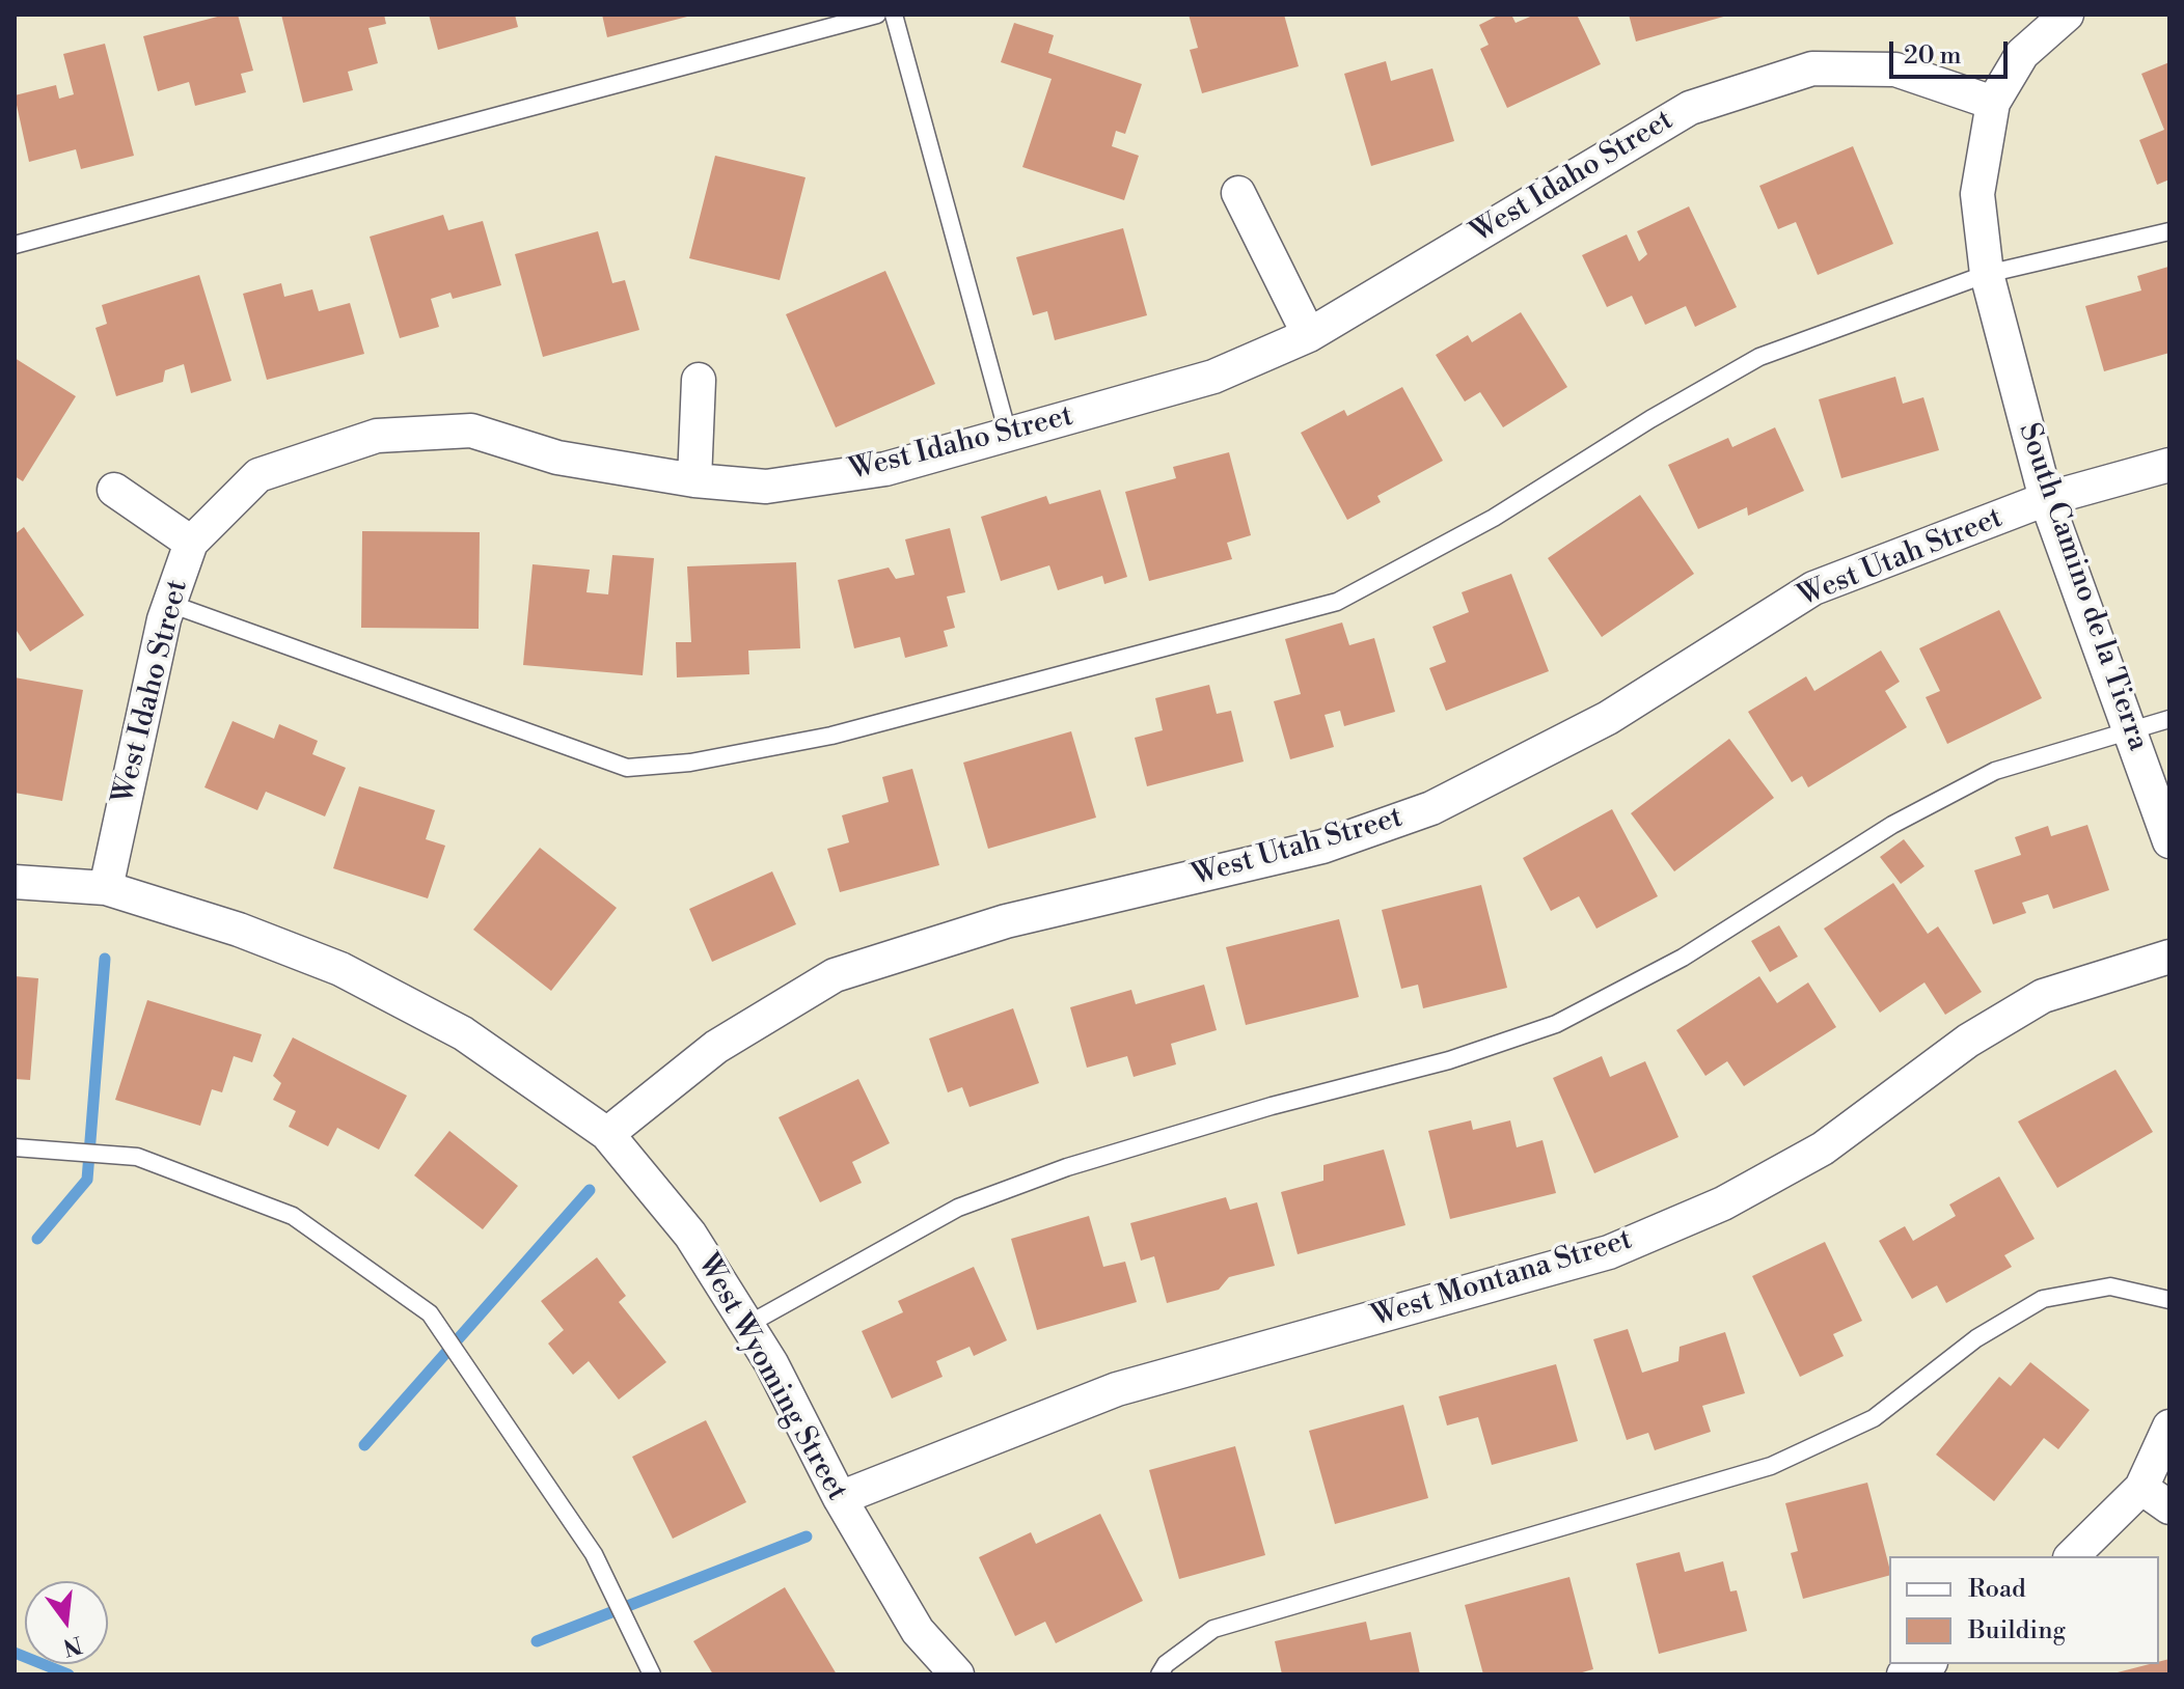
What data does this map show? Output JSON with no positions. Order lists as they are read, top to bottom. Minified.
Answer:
{"streets":{"street":["West Idaho Street","West Utah Street","South Camino de la Tierra","West Montana Street","West Wyoming Street"]},"crossings":[["West Idaho Street","South Camino de la Tierra"],["West Idaho Street","West Wyoming Street"],["West Utah Street","South Camino de la Tierra"],["West Utah Street","West Wyoming Street"],["West Montana Street","West Wyoming Street"]],"legend":["Road","Building"],"scale_bar":"20 m","north":"bottom"}
